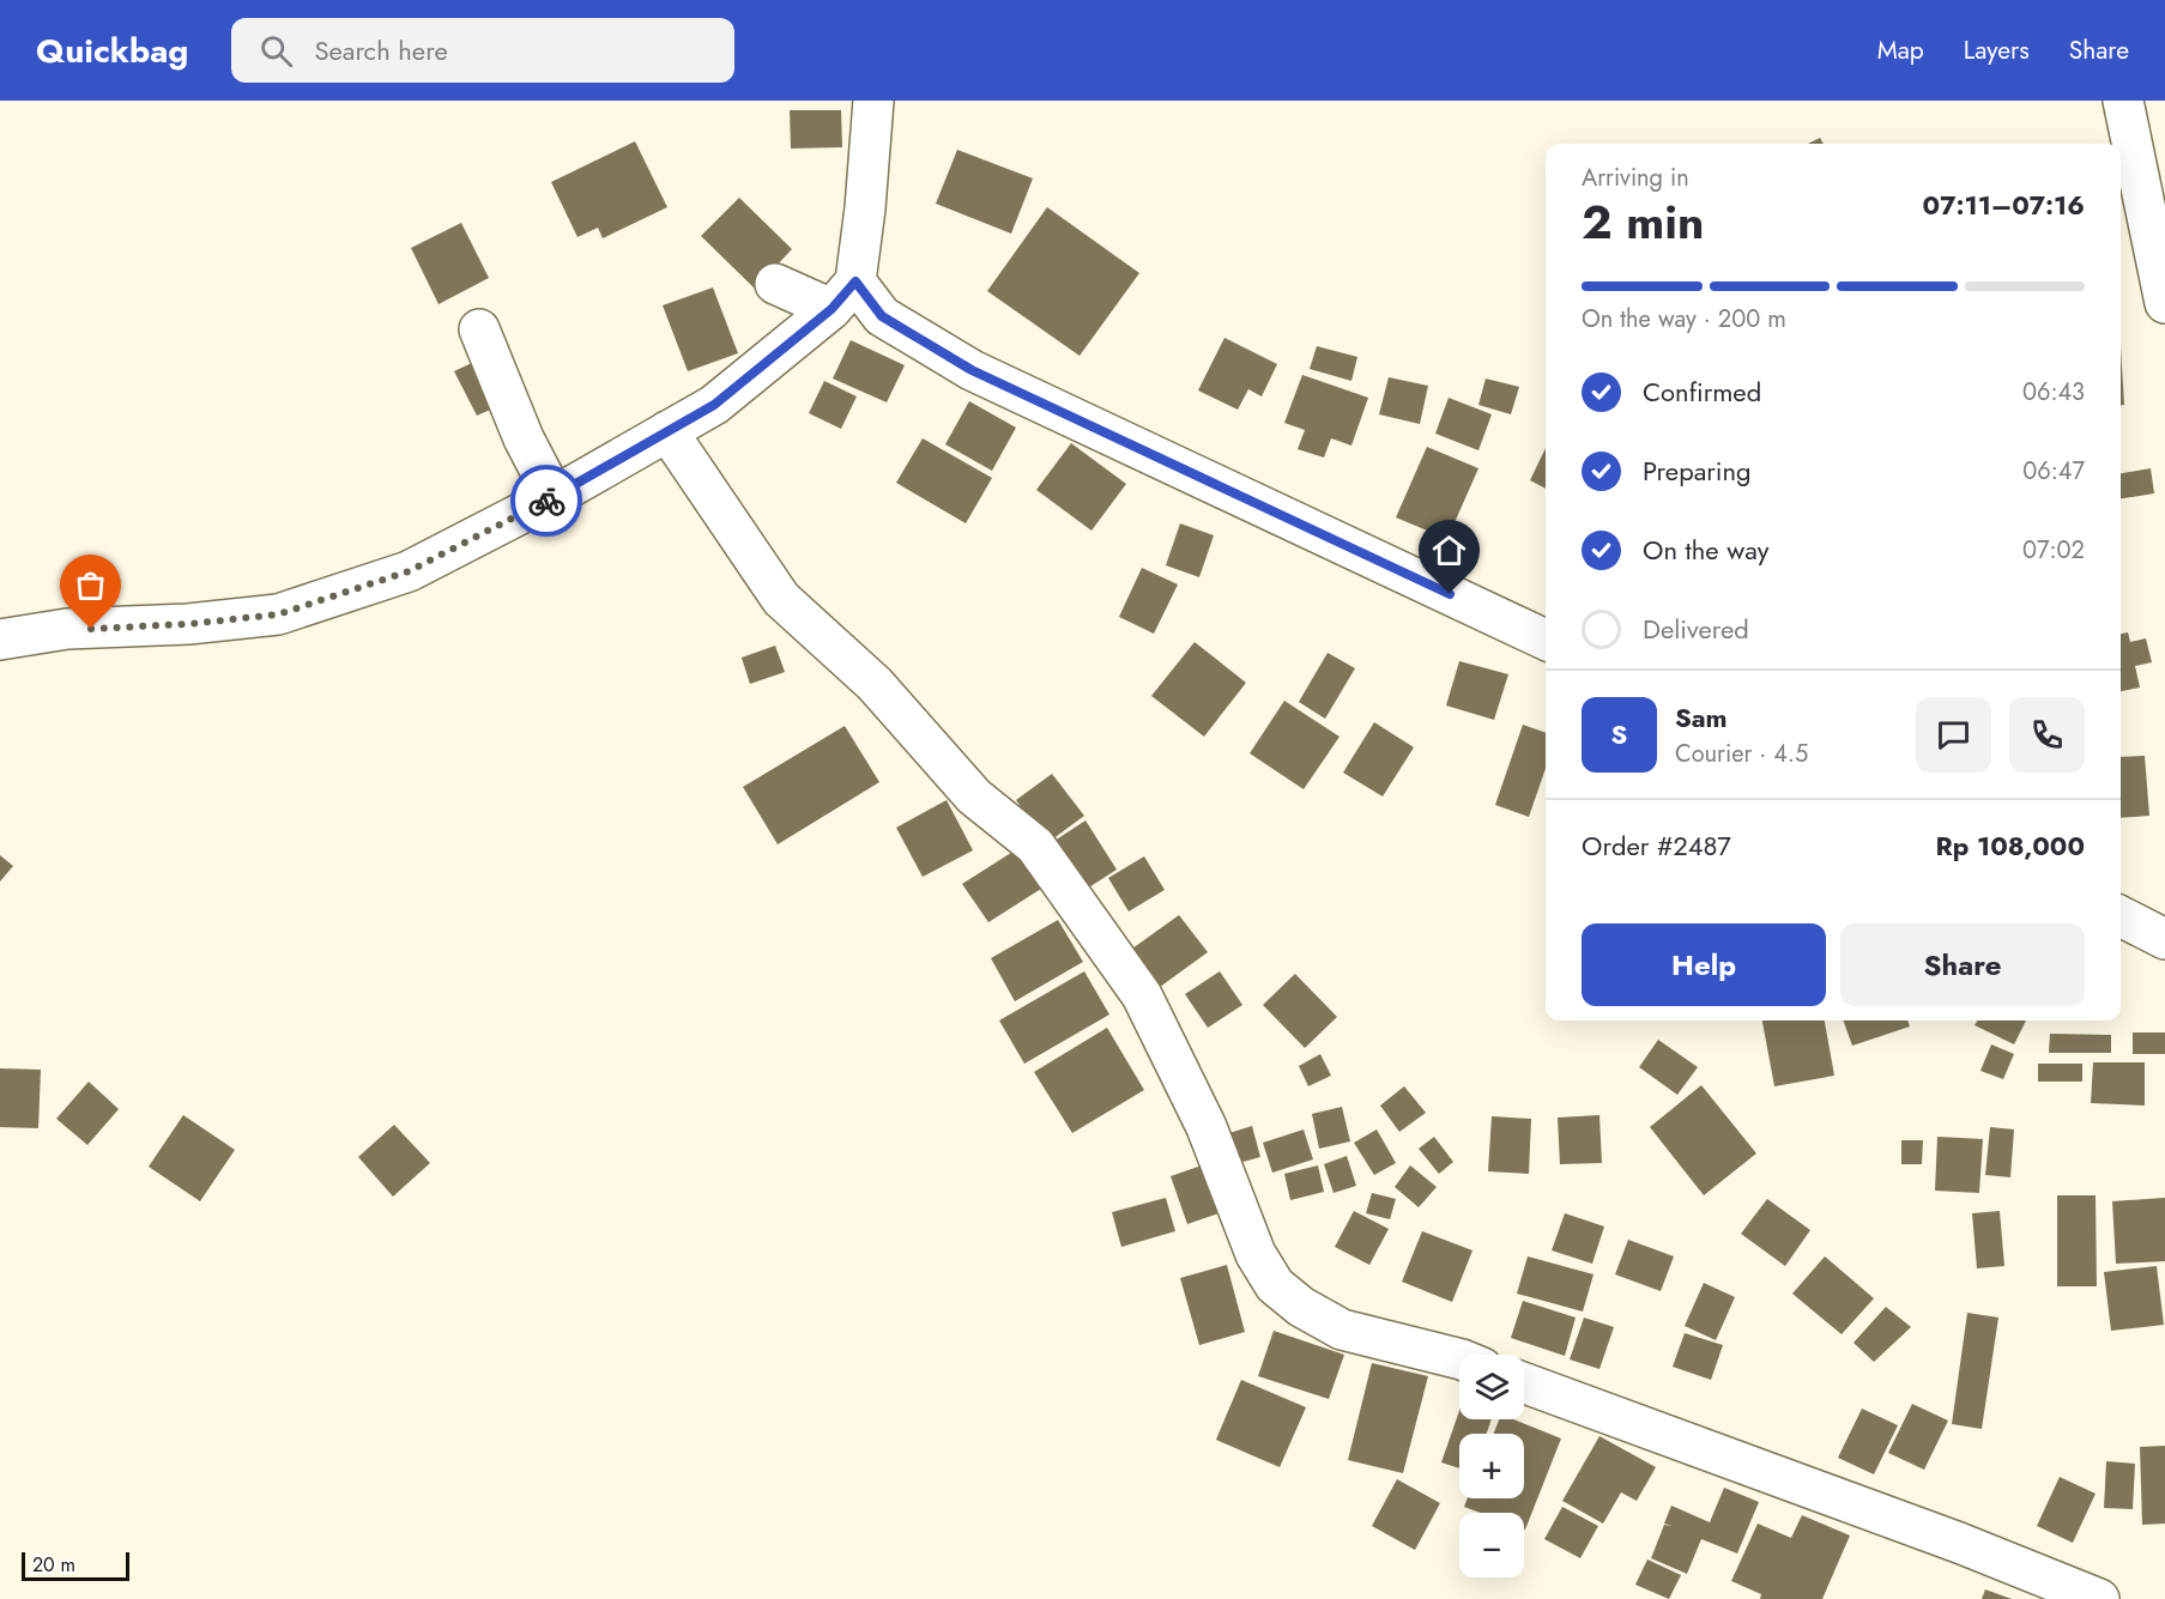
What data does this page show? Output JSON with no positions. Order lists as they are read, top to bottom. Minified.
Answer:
{"scale_bar":"20 m","page":{"header":"Quickbag","search":"Search here","nav":["Map","Layers","Share"],"heading":["2 min","Arriving in","07:11–07:16"],"panel":["Sam","Courier · 4.5","Order #2487","Rp 108,000"],"bar":"On the way · 200 m","list":[["Confirmed","06:43"],["Preparing","06:47"],["On the way","07:02"],"Delivered"],"round":"S","buttons":["Help","Share"],"map_buttons":["+","−"],"scale":"20 m"}}
